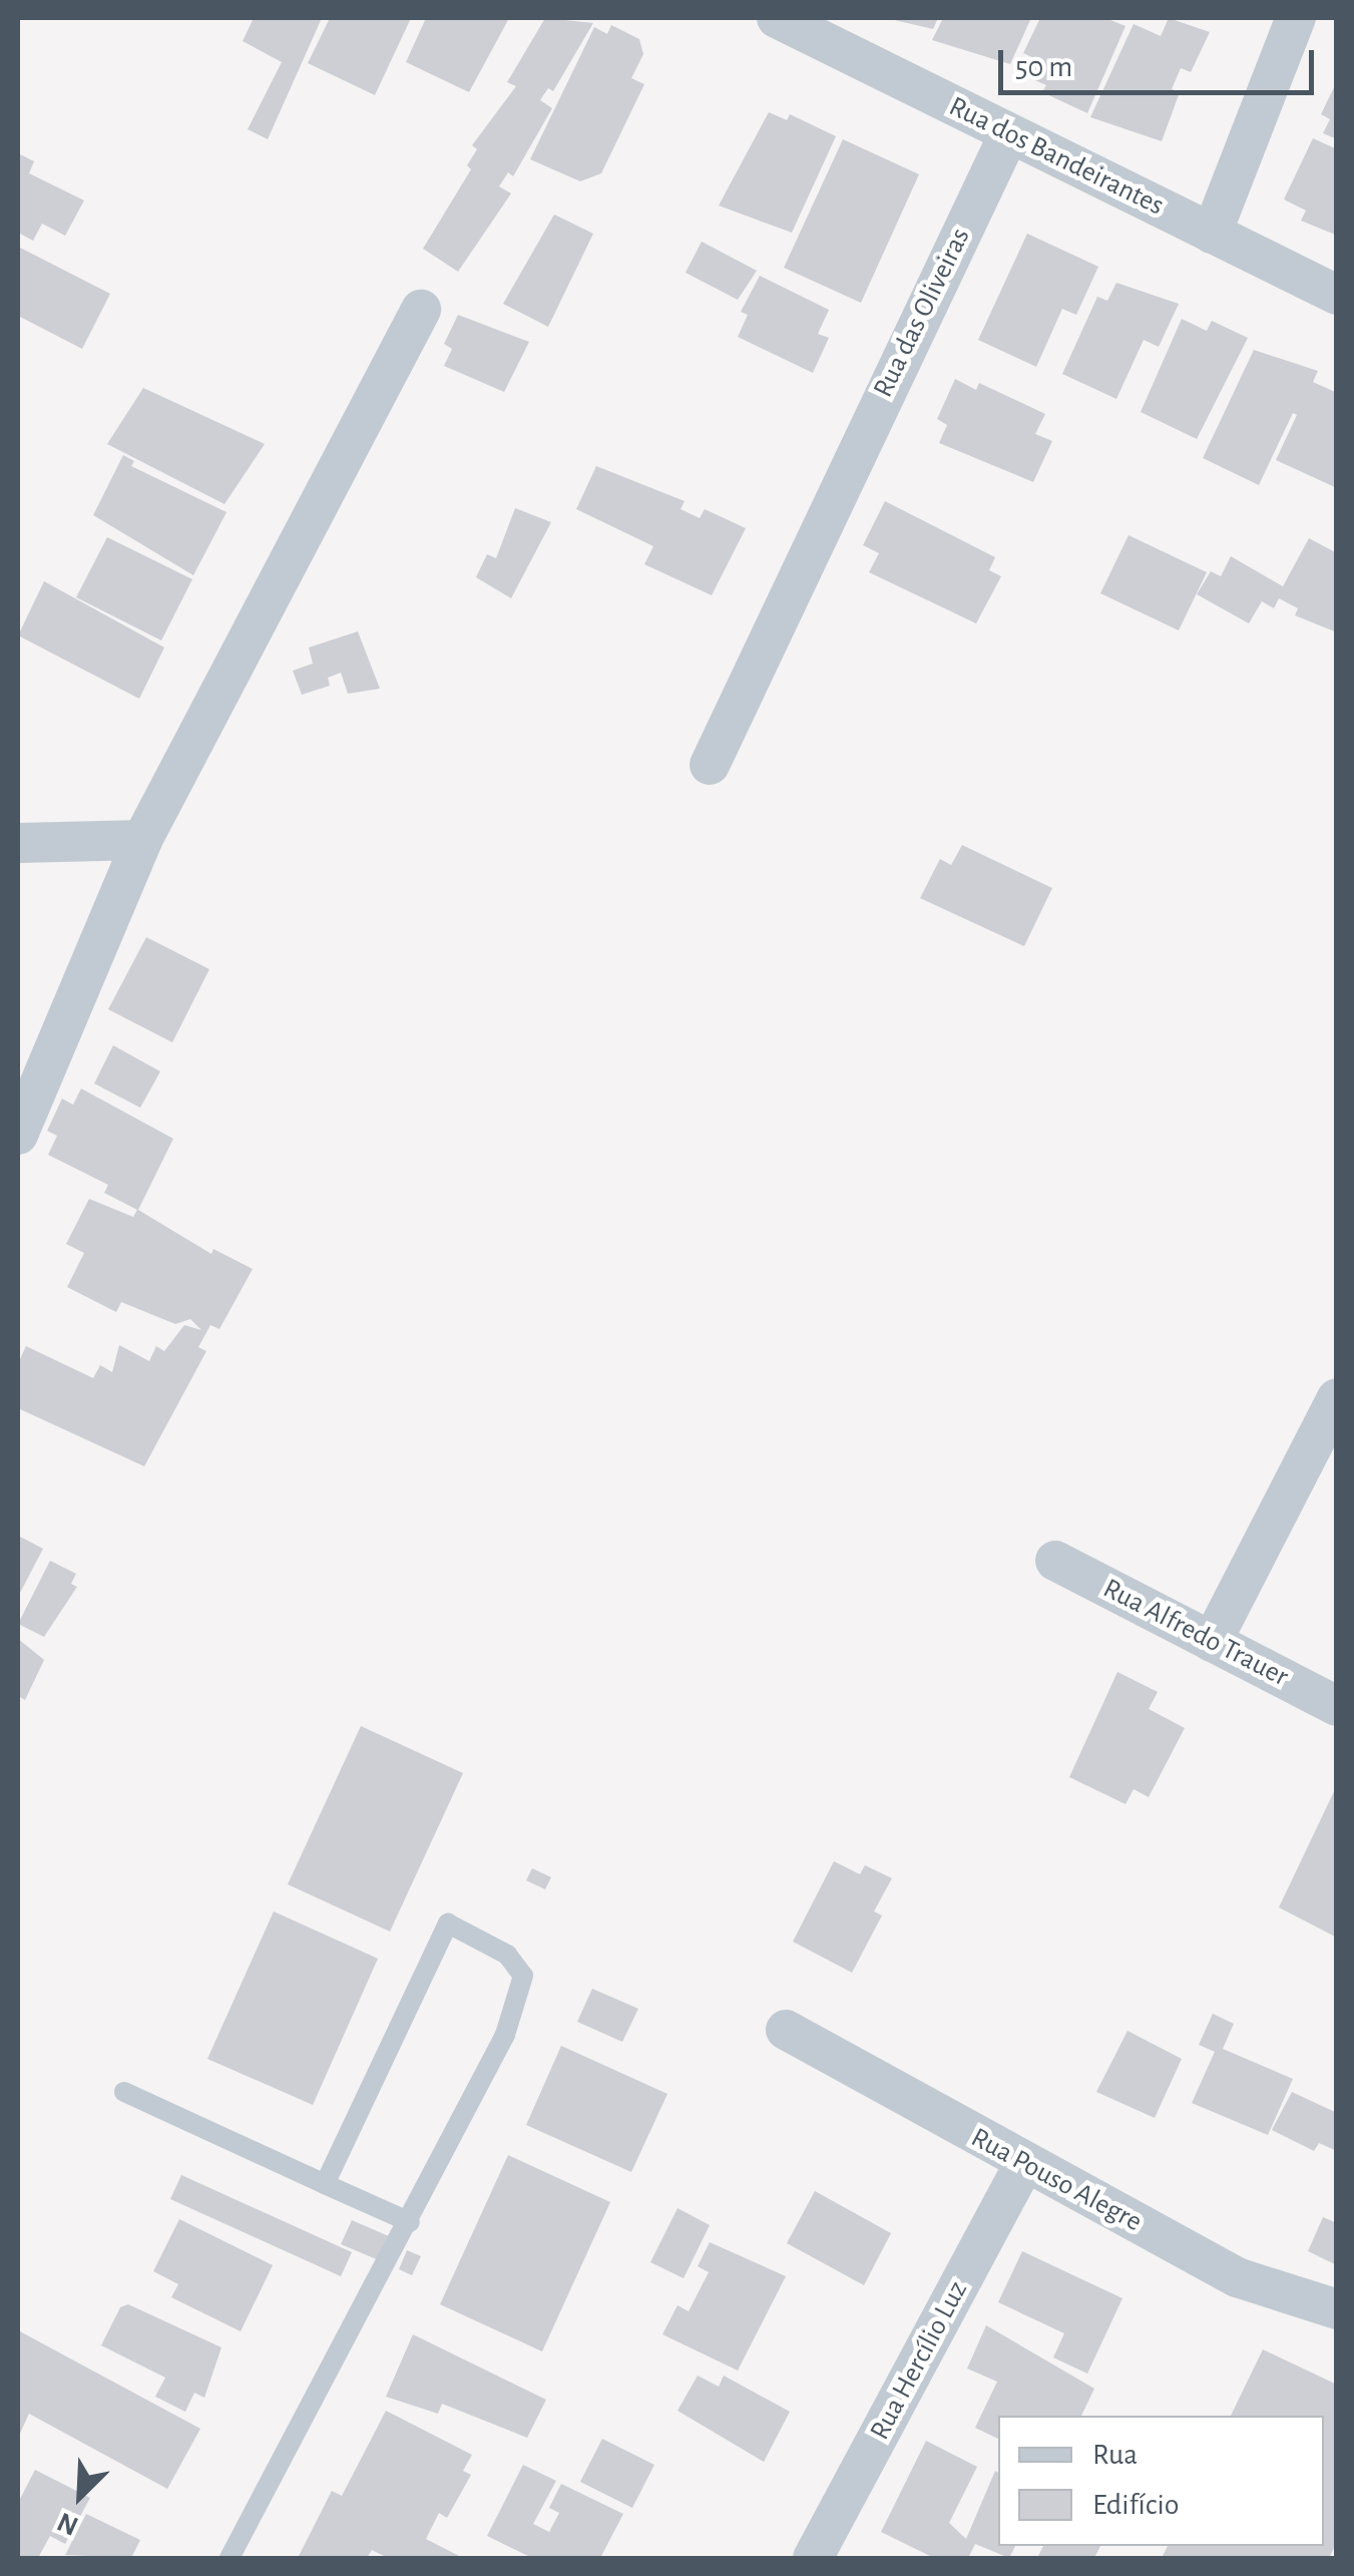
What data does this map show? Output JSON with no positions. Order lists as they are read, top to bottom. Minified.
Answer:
{"streets":{"street":["Rua dos Bandeirantes","Rua das Oliveiras","Rua Alfredo Trauer","Rua Pouso Alegre","Rua Hercílio Luz"]},"crossings":[["Rua dos Bandeirantes","Rua das Oliveiras"],["Rua Pouso Alegre","Rua Hercílio Luz"]],"legend":["Rua","Edifício"],"scale_bar":"50 m","north":"bottom left"}
